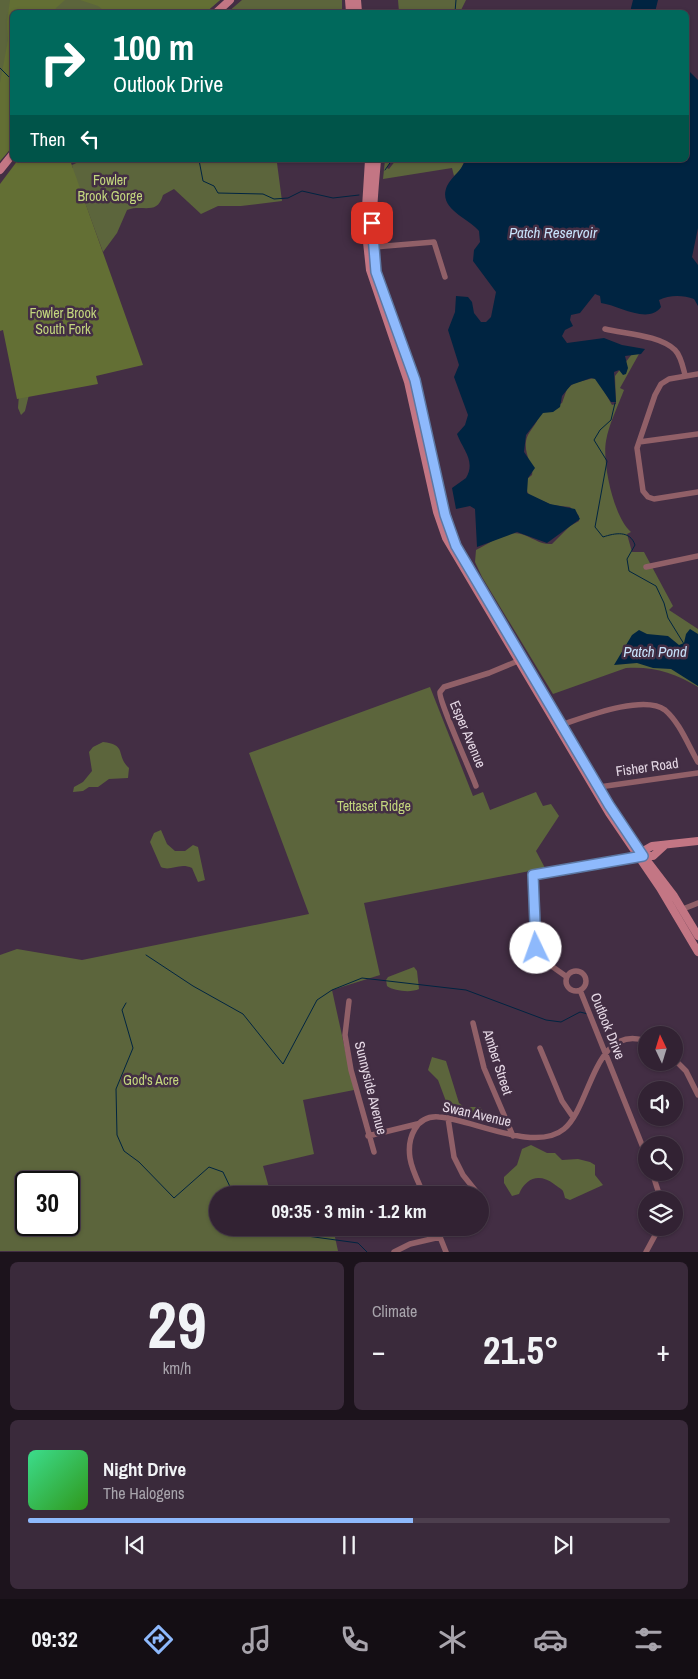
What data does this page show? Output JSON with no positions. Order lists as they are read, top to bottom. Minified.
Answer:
{"streets":{"street":["Esper Avenue","Fisher Road","Outlook Drive","Amber Street","Sunnyside Avenue","Swan Avenue"]},"crossings":[["Outlook Drive","Swan Avenue"],["Amber Street","Swan Avenue"],["Sunnyside Avenue","Swan Avenue"]],"water":["Patch Reservoir","Patch Pond"],"parks":["Fowler Brook Gorge","Fowler Brook South Fork","Tettaset Ridge","God's Acre"],"north":"top","page":{"turn":["100 m","Outlook Drive"],"then":"Then","limit":"30","trip":"09:35 · 3 min · 1.2 km","tile":[["29","km/h"],"Climate"],"heat":["−","21.5°","+"],"song":["Night Drive","The Halogens"],"tabs":"09:32"}}
